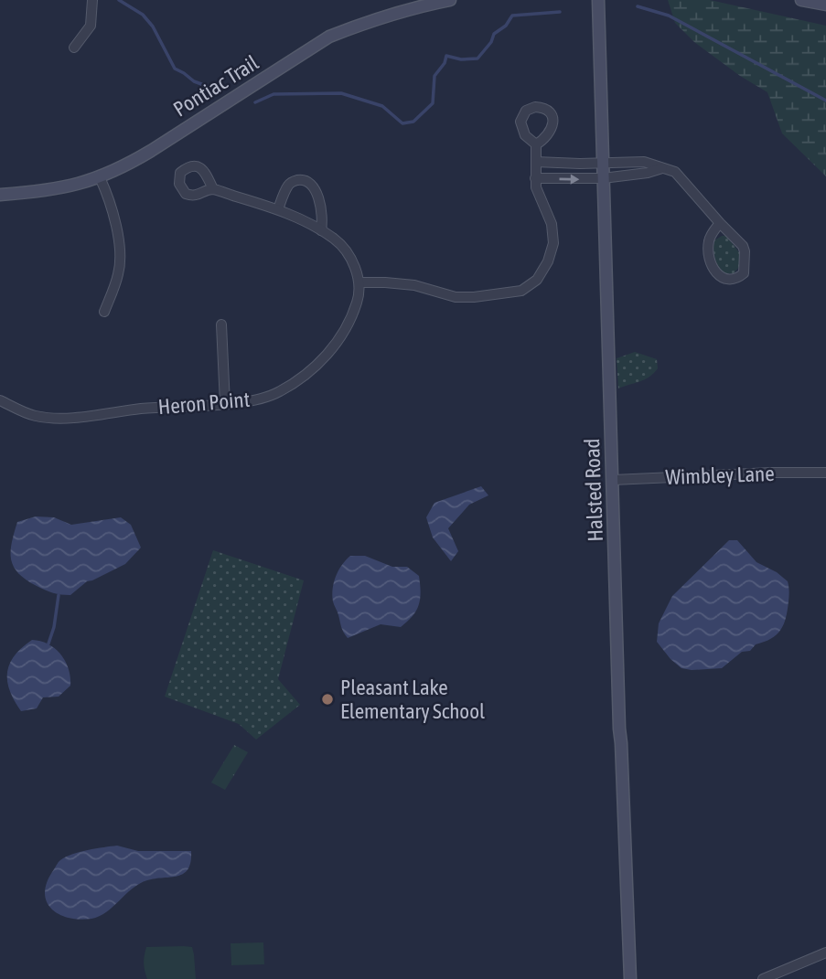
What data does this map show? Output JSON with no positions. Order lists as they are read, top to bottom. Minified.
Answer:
{"streets":{"street":["Pontiac Trail","Heron Point","Wimbley Lane","Halsted Road"]},"crossings":[["Wimbley Lane","Halsted Road"]],"places":["Pleasant Lake Elementary School"]}
